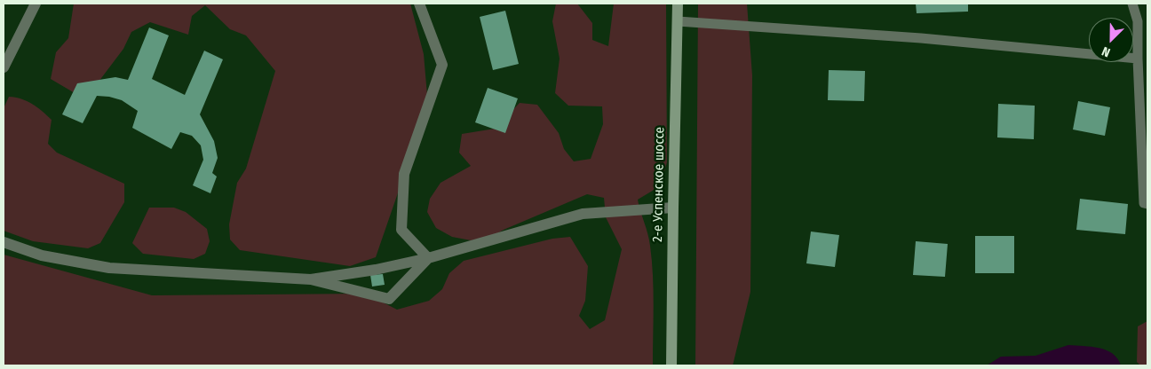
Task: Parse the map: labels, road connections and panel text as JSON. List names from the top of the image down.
{
  "streets": {
    "main road": ["2-е Успенское шоссе"]
  },
  "north": "bottom left"
}
